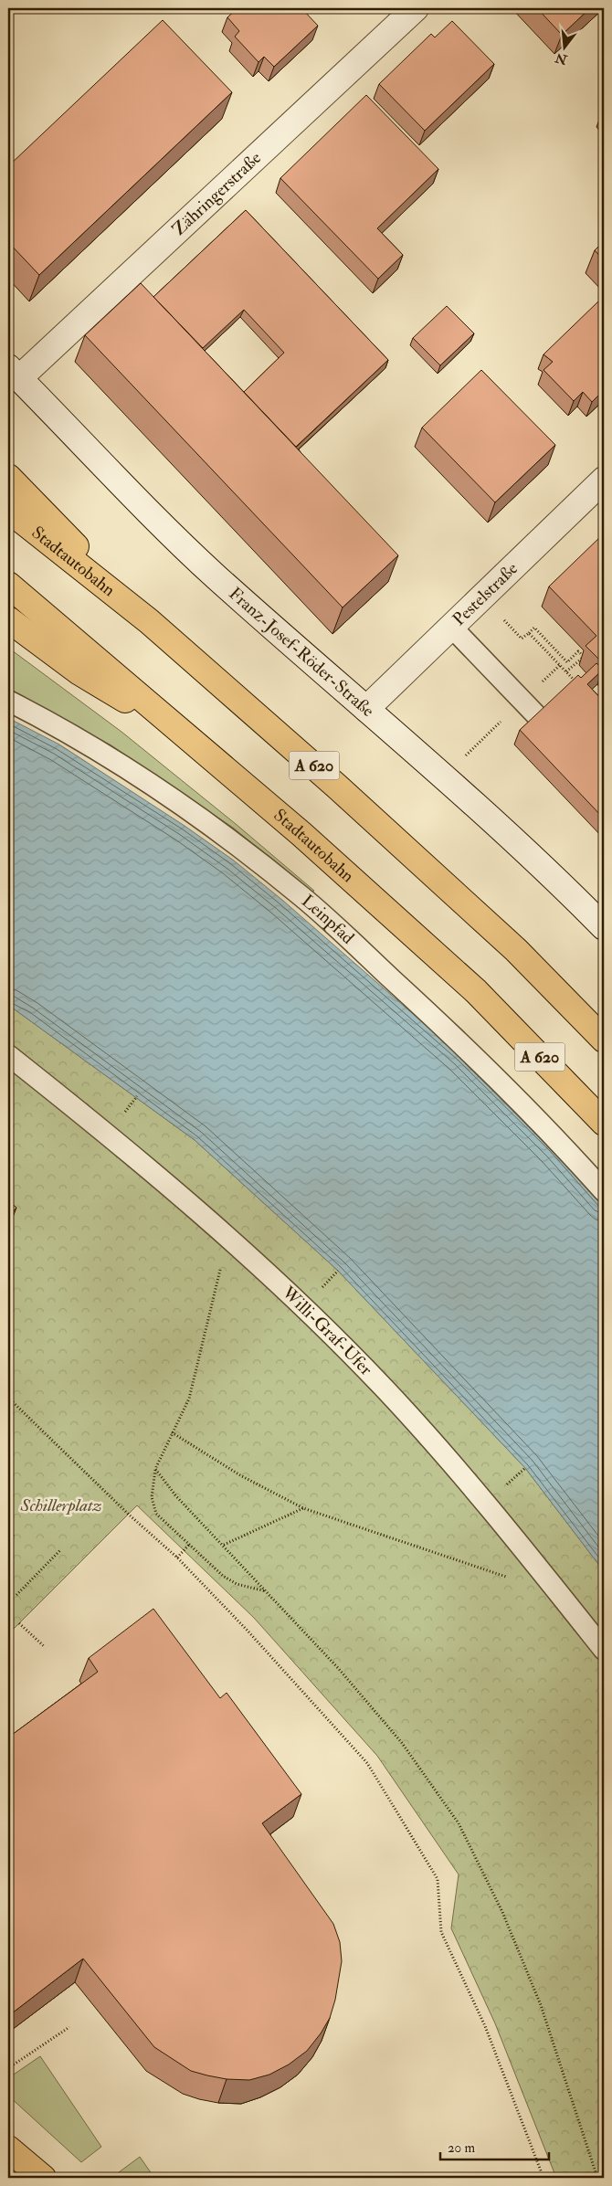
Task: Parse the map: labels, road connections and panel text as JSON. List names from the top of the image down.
{
  "streets": {
    "main road": ["Stadtautobahn", "A 620"],
    "street": ["Zähringerstraße", "Pestelstraße", "Franz-Josef-Röder-Straße"],
    "lane": ["Leinpfad", "Willi-Graf-Ufer"]
  },
  "crossings": [
    ["Zähringerstraße", "Franz-Josef-Röder-Straße"],
    ["Pestelstraße", "Franz-Josef-Röder-Straße"]
  ],
  "parks": ["Schillerplatz"],
  "scale_bar": "20 m",
  "north": "bottom"
}
